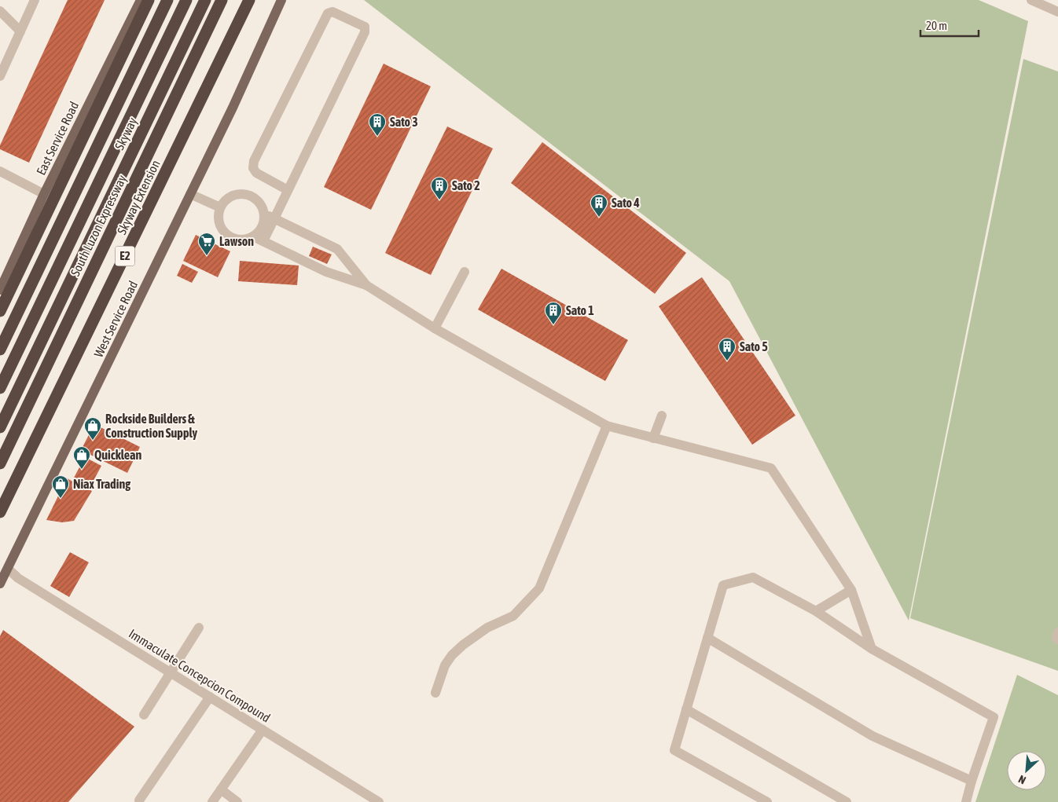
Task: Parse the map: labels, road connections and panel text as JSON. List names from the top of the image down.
{
  "streets": {
    "highway": [
      "Skyway",
      "Skyway Extension",
      "South Luzon Expressway",
      "E2"
    ],
    "main road": ["East Service Road", "West Service Road"],
    "street": ["Immaculate Concepcion Compound"]
  },
  "crossings": [
    ["West Service Road", "Immaculate Concepcion Compound"]
  ],
  "places": {
    "building": [
      "Sato 3",
      "Sato 2",
      "Sato 4",
      "Sato 1",
      "Sato 5"
    ],
    "supermarket": ["Lawson"],
    "shop": ["Rockside Builders & Construction Supply", "Quicklean", "Niax Trading"]
  },
  "scale_bar": "20 m",
  "north": "bottom left"
}
